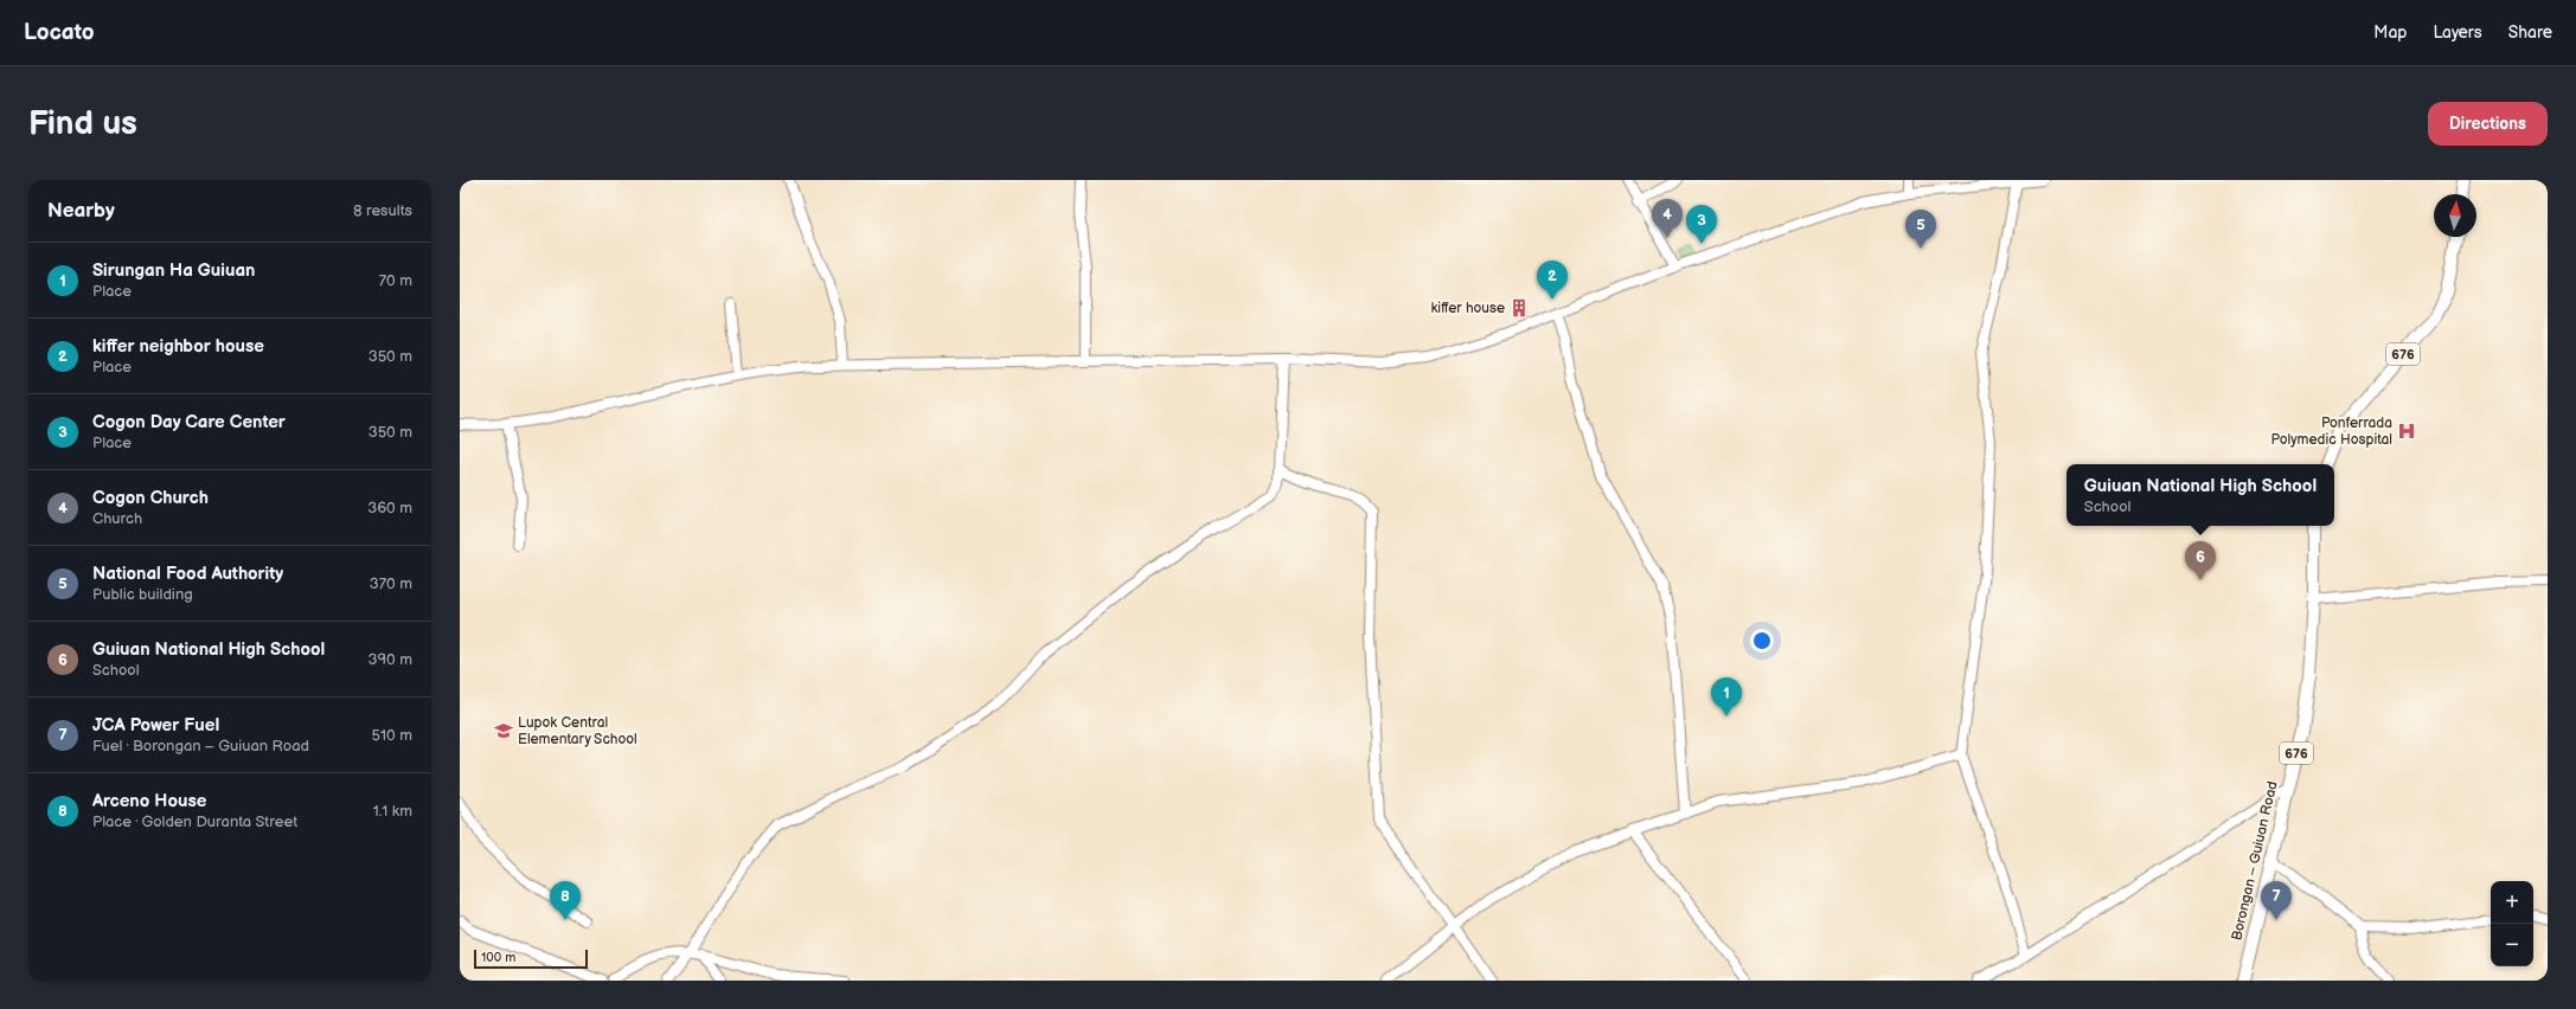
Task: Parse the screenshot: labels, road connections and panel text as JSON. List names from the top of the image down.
{
  "streets": {
    "main road": ["676", "Borongan – Guiuan Road"]
  },
  "places": {
    "building": ["kiffer house"],
    "hospital": ["Ponferrada Polymedic Hospital"],
    "school or university": ["Lupok Central Elementary School"]
  },
  "scale_bar": "100 m",
  "north": "top",
  "page": {
    "header": "Locato",
    "nav": ["Map", "Layers", "Share"],
    "buttons": "Directions",
    "title": "Find us",
    "heading": ["Nearby", "8 results"],
    "pins": [
      "4",
      "3",
      "5",
      "2",
      "6",
      "1",
      "7",
      "8"
    ],
    "list": [
      {
        "mark": "1",
        "name": "Sirungan Ha Guiuan",
        "note": "Place",
        "value": "70 m"
      },
      {
        "mark": "2",
        "name": "kiffer neighbor house",
        "note": "Place",
        "value": "350 m"
      },
      {
        "mark": "3",
        "name": "Cogon Day Care Center",
        "note": "Place",
        "value": "350 m"
      },
      {
        "mark": "4",
        "name": "Cogon Church",
        "note": "Church",
        "value": "360 m"
      },
      {
        "mark": "5",
        "name": "National Food Authority",
        "note": "Public building",
        "value": "370 m"
      },
      {
        "mark": "6",
        "name": "Guiuan National High School",
        "note": "School",
        "value": "390 m"
      },
      {
        "mark": "7",
        "name": "JCA Power Fuel",
        "note": "Fuel · Borongan – Guiuan Road",
        "value": "510 m"
      },
      {
        "mark": "8",
        "name": "Arceno House",
        "note": "Place · Golden Duranta Street",
        "value": "1.1 km"
      }
    ],
    "popup": ["Guiuan National High School", "School"],
    "map_buttons": ["+", "−"],
    "scale": "100 m"
  }
}
